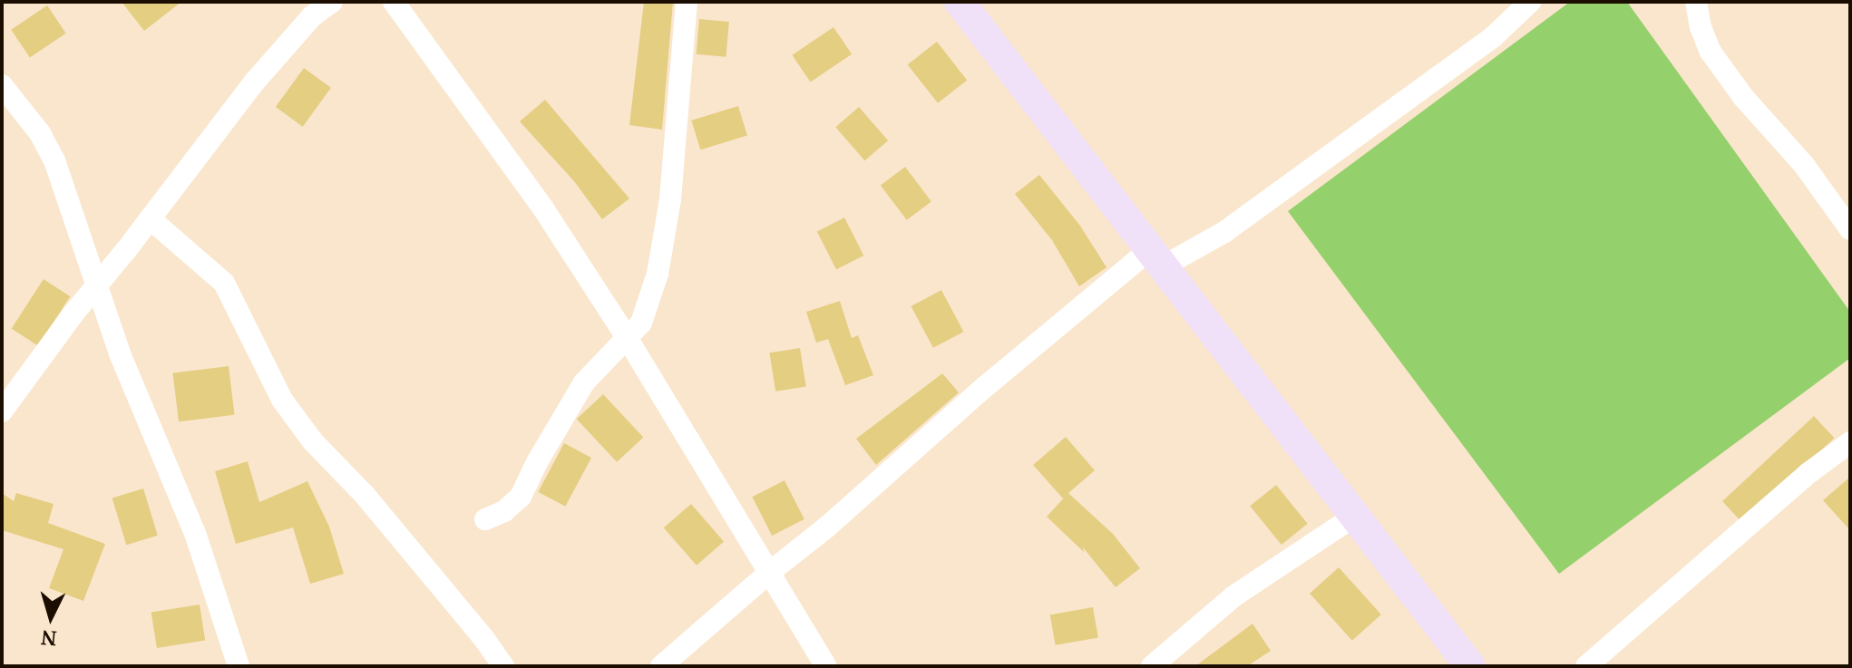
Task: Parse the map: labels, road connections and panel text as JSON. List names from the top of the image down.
{
  "north": "bottom"
}
